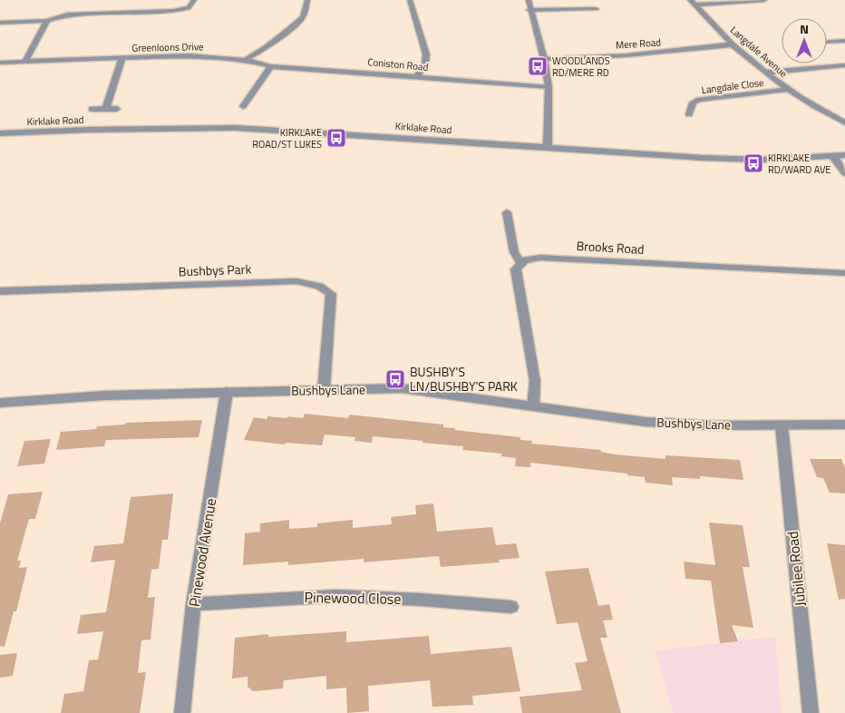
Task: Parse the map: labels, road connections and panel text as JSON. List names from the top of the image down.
{
  "streets": {
    "street": [
      "Mere Road",
      "Greenloons Drive",
      "Langdale Avenue",
      "Coniston Road",
      "Langdale Close",
      "Kirklake Road",
      "Brooks Road",
      "Bushbys Park",
      "Bushbys Lane",
      "Pinewood Avenue",
      "Jubilee Road",
      "Pinewood Close"
    ]
  },
  "crossings": [
    ["Mere Road", "Langdale Avenue"],
    ["Greenloons Drive", "Coniston Road"],
    ["Langdale Avenue", "Langdale Close"],
    ["Bushbys Park", "Bushbys Lane"],
    ["Bushbys Lane", "Pinewood Avenue"],
    ["Bushbys Lane", "Jubilee Road"],
    ["Pinewood Avenue", "Pinewood Close"]
  ],
  "places": {
    "bus stop": [
      "WOODLANDS RD/MERE RD",
      "KIRKLAKE ROAD/ST LUKES",
      "KIRKLAKE RD/WARD AVE",
      "BUSHBY'S LN/BUSHBY'S PARK"
    ]
  },
  "north": "top"
}
